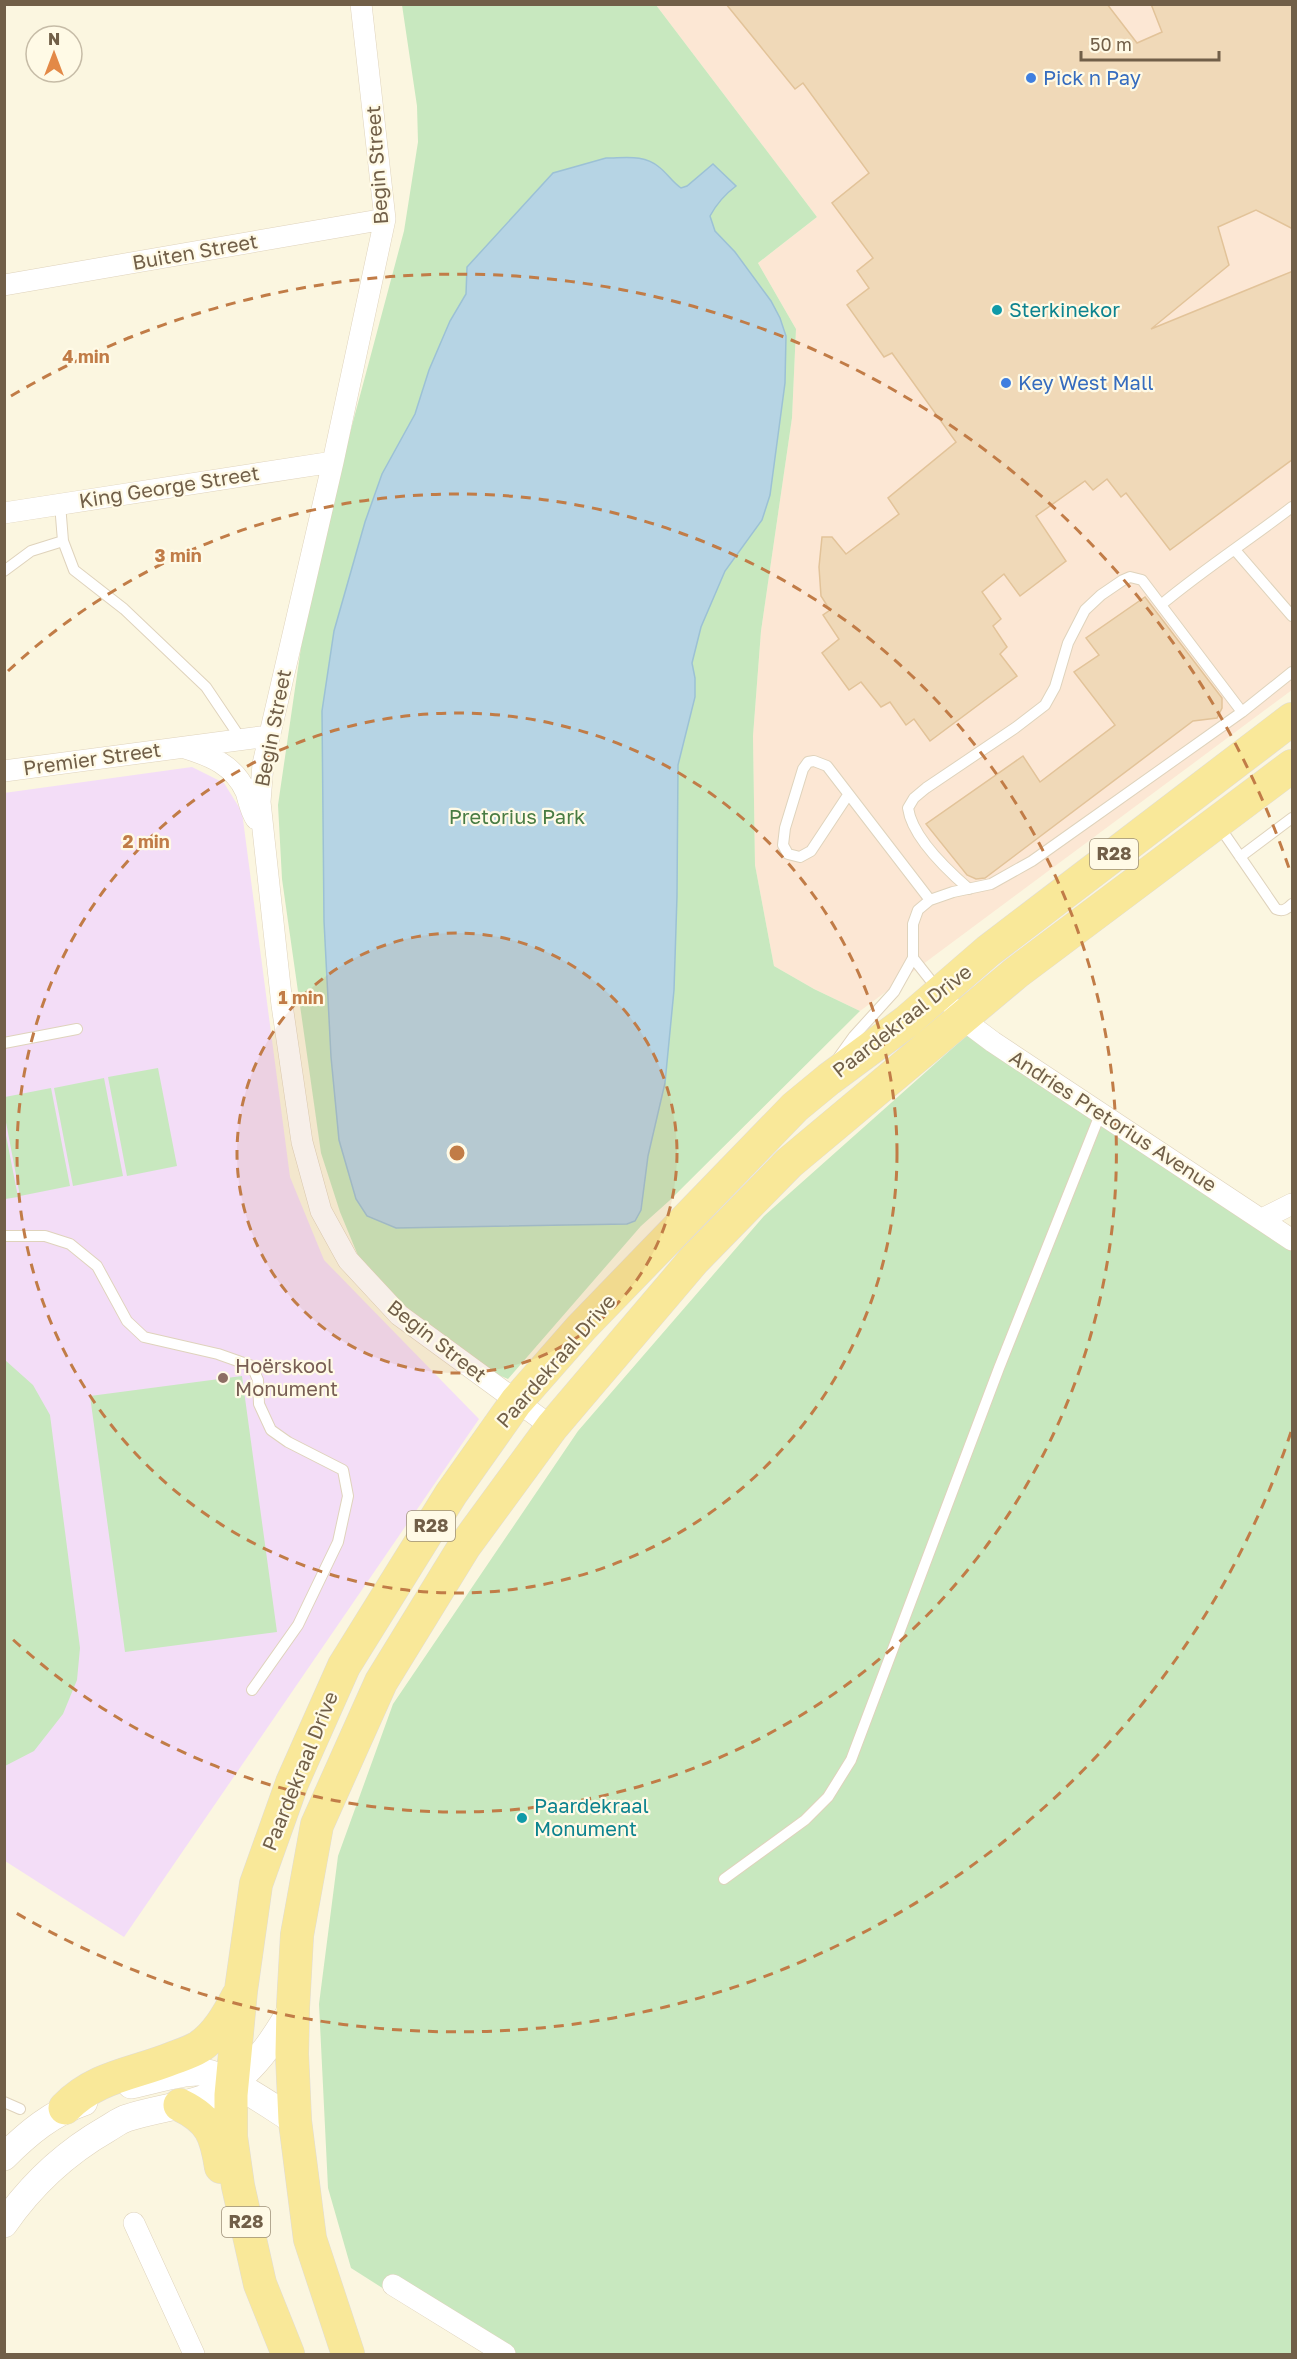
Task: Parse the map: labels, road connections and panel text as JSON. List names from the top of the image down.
{
  "streets": {
    "main road": ["R28", "Paardekraal Drive"],
    "street": [
      "Begin Street",
      "Buiten Street",
      "King George Street",
      "Premier Street",
      "Andries Pretorius Avenue"
    ]
  },
  "crossings": [
    ["Begin Street", "Buiten Street"],
    ["Begin Street", "King George Street"],
    ["Begin Street", "Premier Street"],
    ["Begin Street", "Paardekraal Drive"],
    ["Paardekraal Drive", "Andries Pretorius Avenue"]
  ],
  "parks": ["Pretorius Park"],
  "places": [
    "Pick n Pay",
    "Sterkinekor",
    "Key West Mall",
    "Hoërskool Monument",
    "Paardekraal Monument"
  ],
  "scale_bar": "50 m",
  "north": "top",
  "rings": [
    "4 min",
    "3 min",
    "2 min",
    "1 min"
  ]
}
